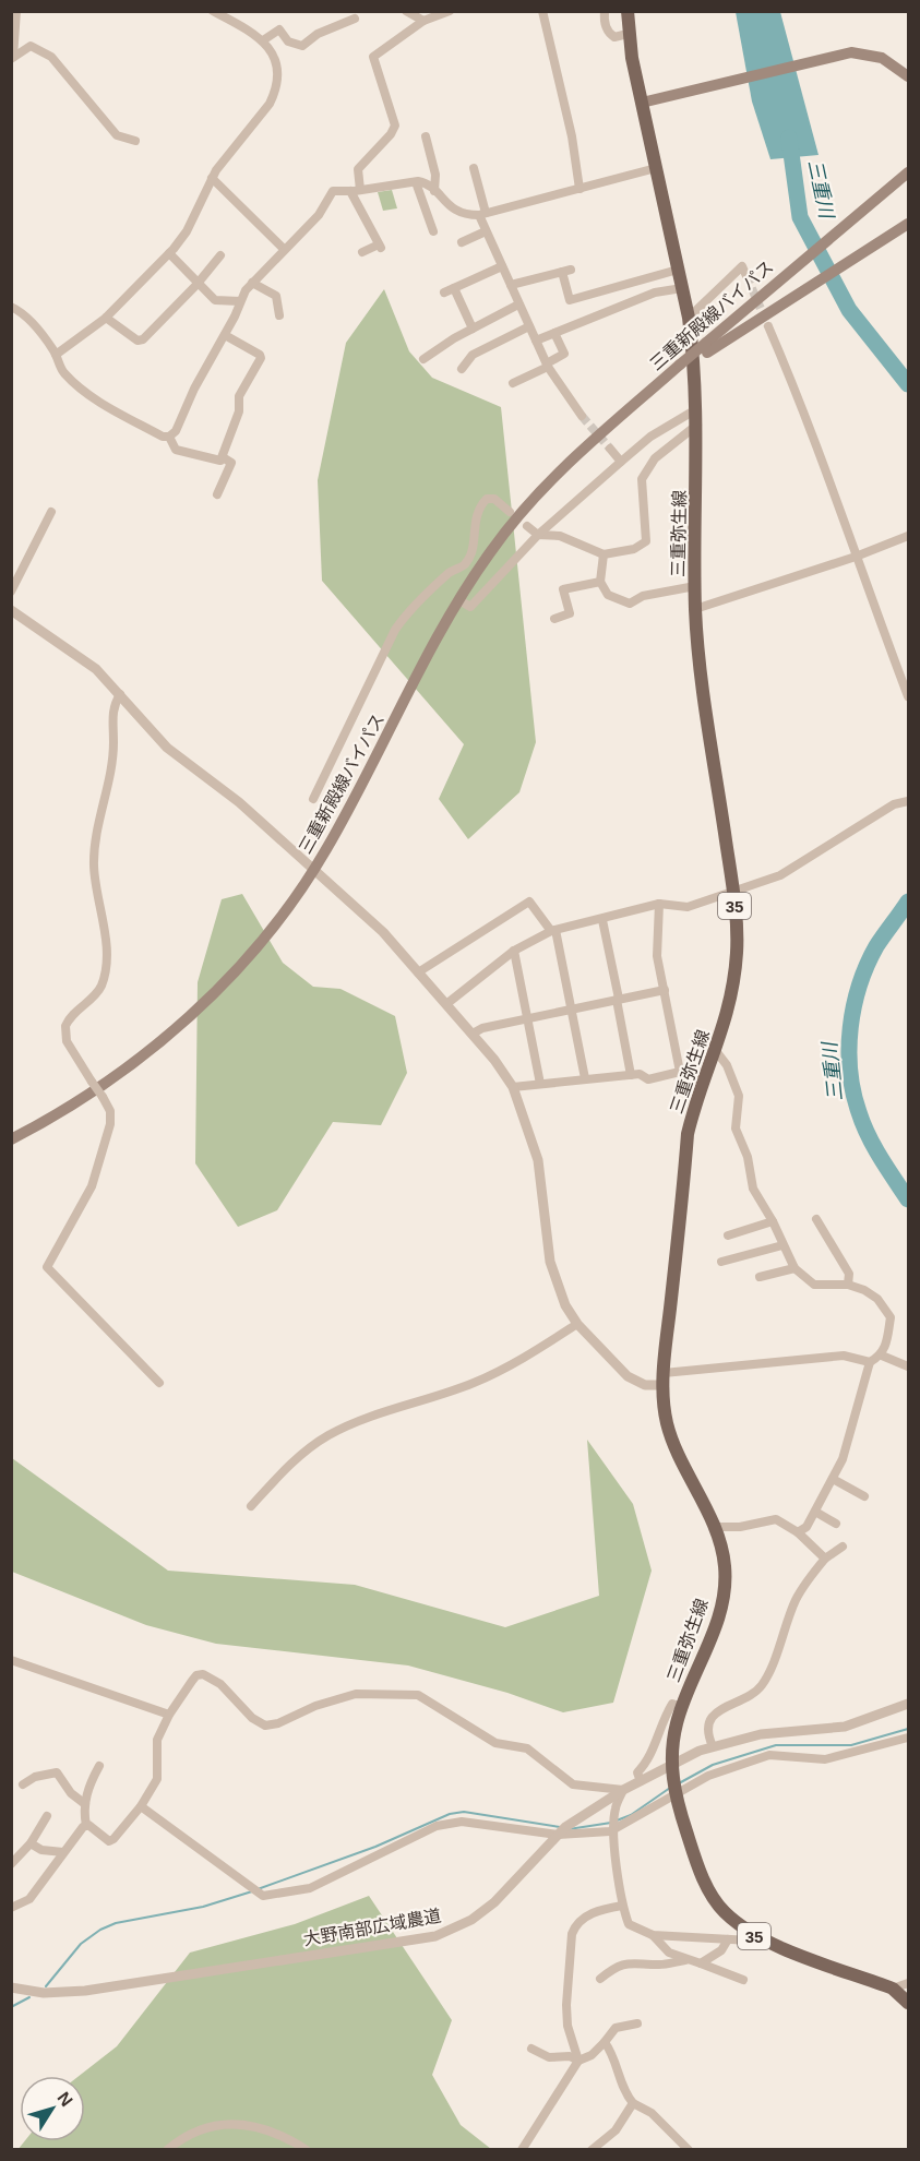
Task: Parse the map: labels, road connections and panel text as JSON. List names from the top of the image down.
{
  "streets": {
    "main road": ["三重新殿線バイパス", "三重弥生線", "35"],
    "street": ["大野南部広域農道"]
  },
  "crossings": [
    ["三重弥生線", "大野南部広域農道"]
  ],
  "water": ["三重川"],
  "north": "top right"
}
